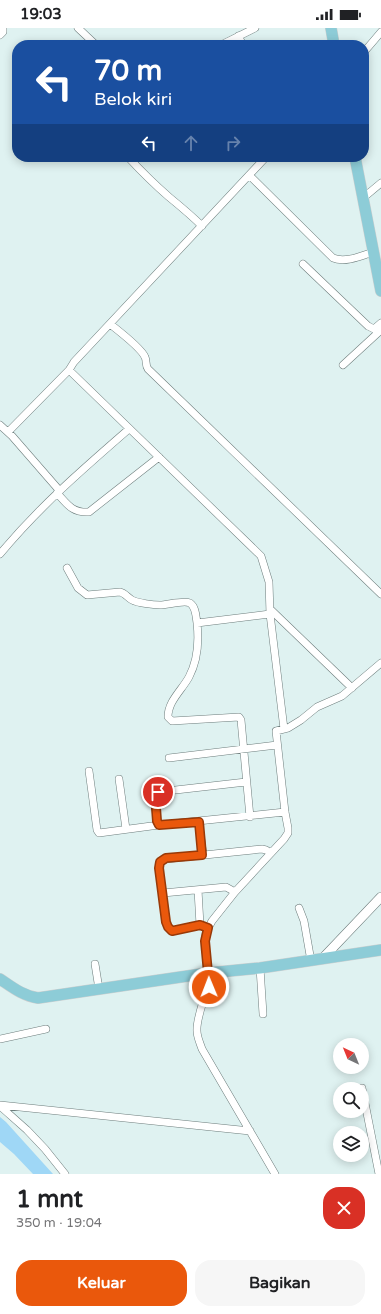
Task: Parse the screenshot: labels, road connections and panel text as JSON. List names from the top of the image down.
{
  "north": "top left",
  "page": {
    "status": "19:03",
    "turn": ["70 m", "Belok kiri"],
    "heading": ["1 mnt", "350 m · 19:04"],
    "buttons": ["Keluar", "Bagikan"]
  }
}
